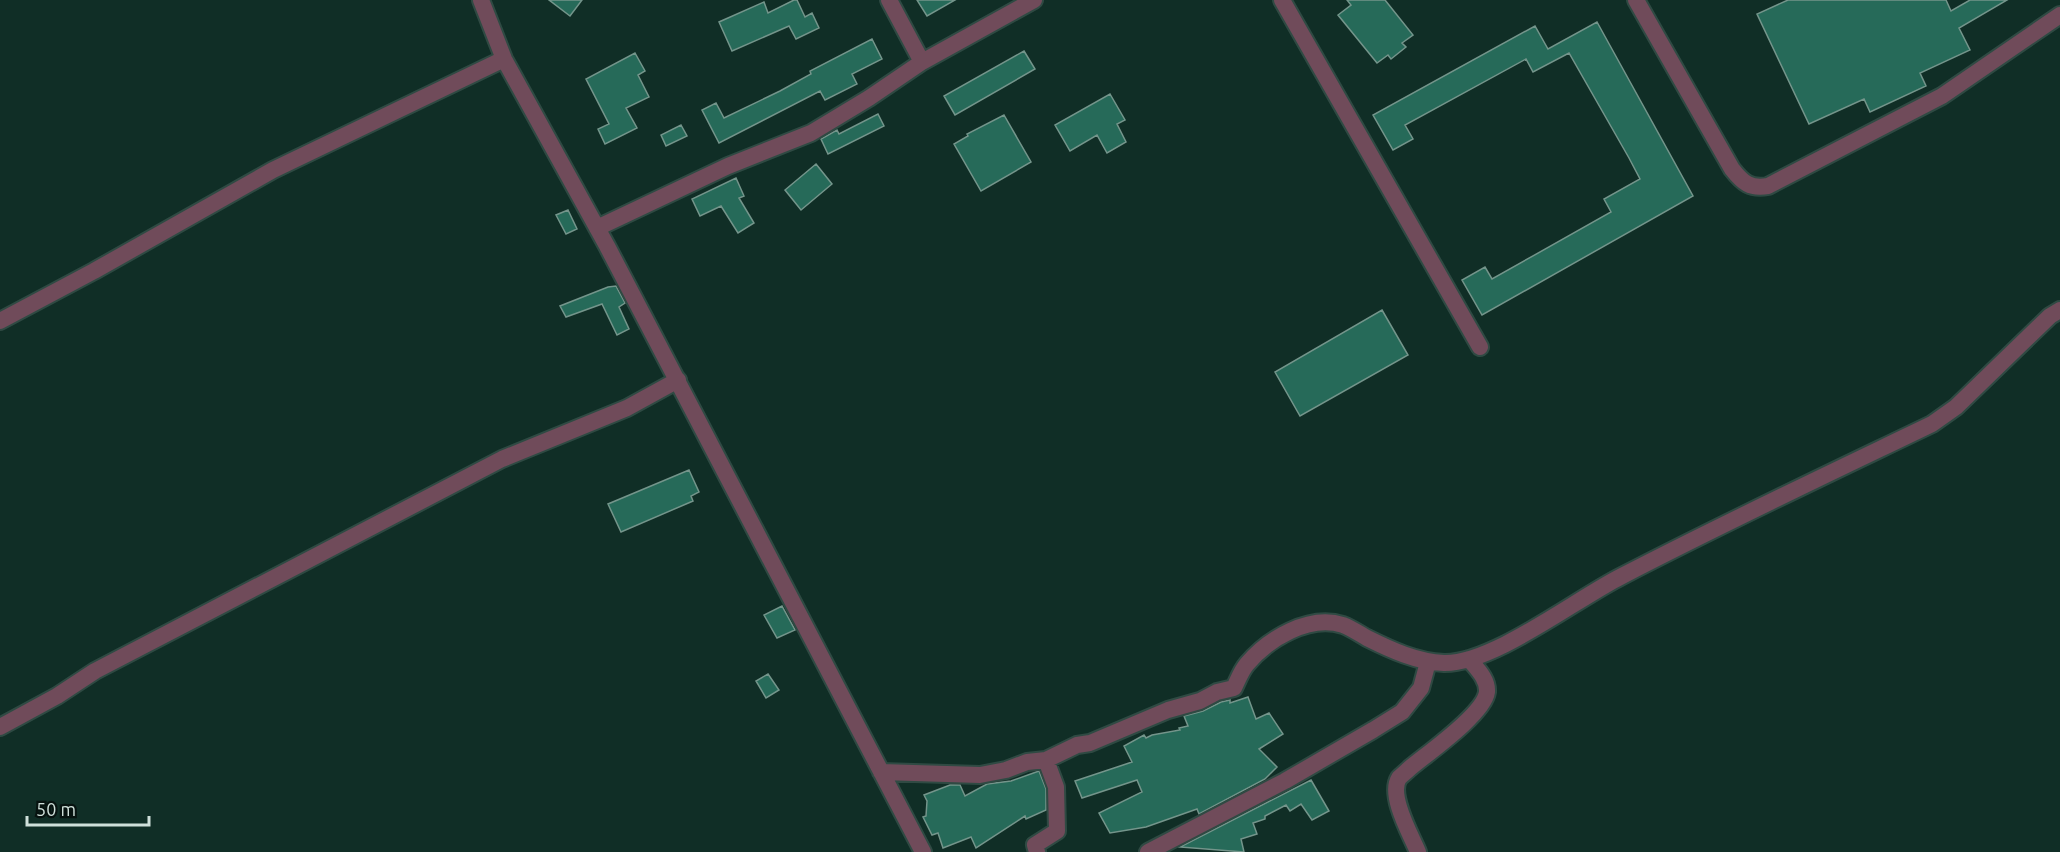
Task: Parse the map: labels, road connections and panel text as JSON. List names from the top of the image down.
{
  "scale_bar": "50 m"
}
